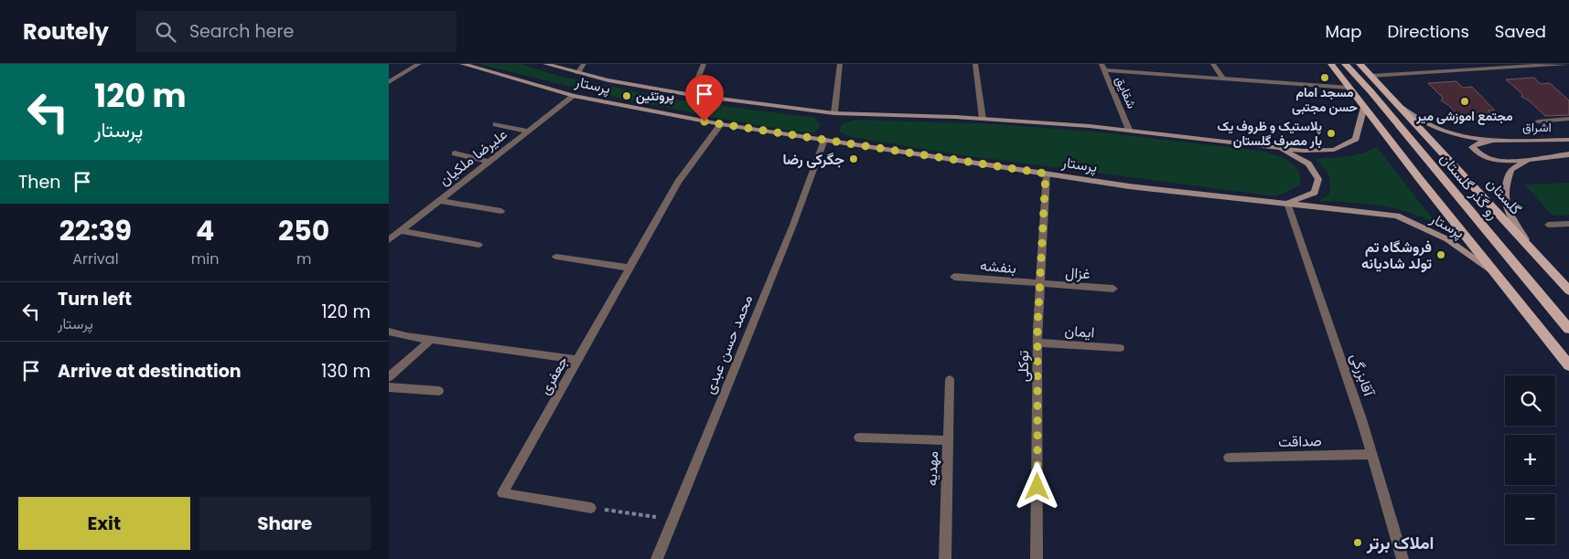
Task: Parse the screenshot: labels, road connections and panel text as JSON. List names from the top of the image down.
{
  "streets": {
    "main road": [
      "پرستار",
      "اشراق",
      "رو گذر گلستان",
      "گلستان"
    ],
    "street": [
      "شقایق",
      "علیرضا ملکیان",
      "بنفشه",
      "غزال",
      "ایمان",
      "محمد حسن عبدی",
      "توکلی",
      "آقابزرگی",
      "جعفری",
      "صداقت",
      "مهدیه"
    ]
  },
  "crossings": [
    ["پرستار", "شقایق"],
    ["پرستار", "علیرضا ملکیان"],
    ["پرستار", "محمد حسن عبدی"],
    ["پرستار", "توکلی"],
    ["پرستار", "آقابزرگی"],
    ["پرستار", "جعفری"],
    ["اشراق", "گلستان"],
    ["بنفشه", "غزال"],
    ["بنفشه", "توکلی"],
    ["غزال", "توکلی"],
    ["ایمان", "توکلی"],
    ["آقابزرگی", "صداقت"]
  ],
  "places": [
    "مسجد امام حسن مجتبی",
    "پروتئین",
    "مجتمع اموزشی میر",
    "پلاستیک و ظروف یک بار مصرف گلستان",
    "جگرکی رضا",
    "فروشگاه تم تولد شادیانه",
    "املاک برتر"
  ],
  "page": {
    "header": "Routely",
    "search": "Search here",
    "nav": ["Map", "Directions", "Saved"],
    "turn": ["120 m", "پرستار"],
    "then": "Then",
    "eta": [
      "22:39",
      "Arrival",
      "4",
      "min",
      "250",
      "m"
    ],
    "list": [
      {
        "name": "Turn left",
        "note": "پرستار",
        "value": "120 m"
      },
      {
        "name": "Arrive at destination",
        "value": "130 m"
      }
    ],
    "map_buttons": ["+", "−"],
    "buttons": ["Exit", "Share"]
  }
}
